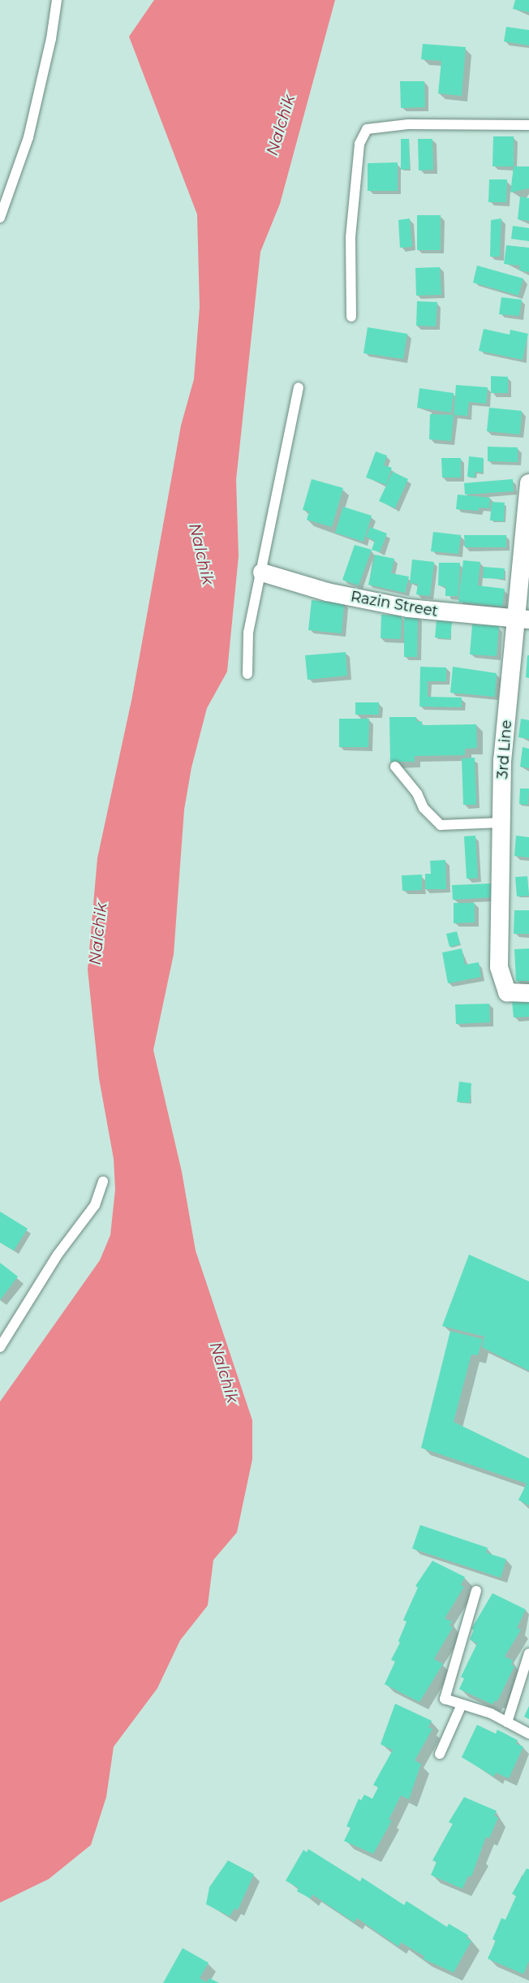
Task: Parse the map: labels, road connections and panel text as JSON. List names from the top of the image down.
{
  "streets": {
    "street": ["Razin Street", "3rd Line"]
  },
  "crossings": [
    ["Razin Street", "3rd Line"]
  ],
  "water": ["Nalchik"]
}
